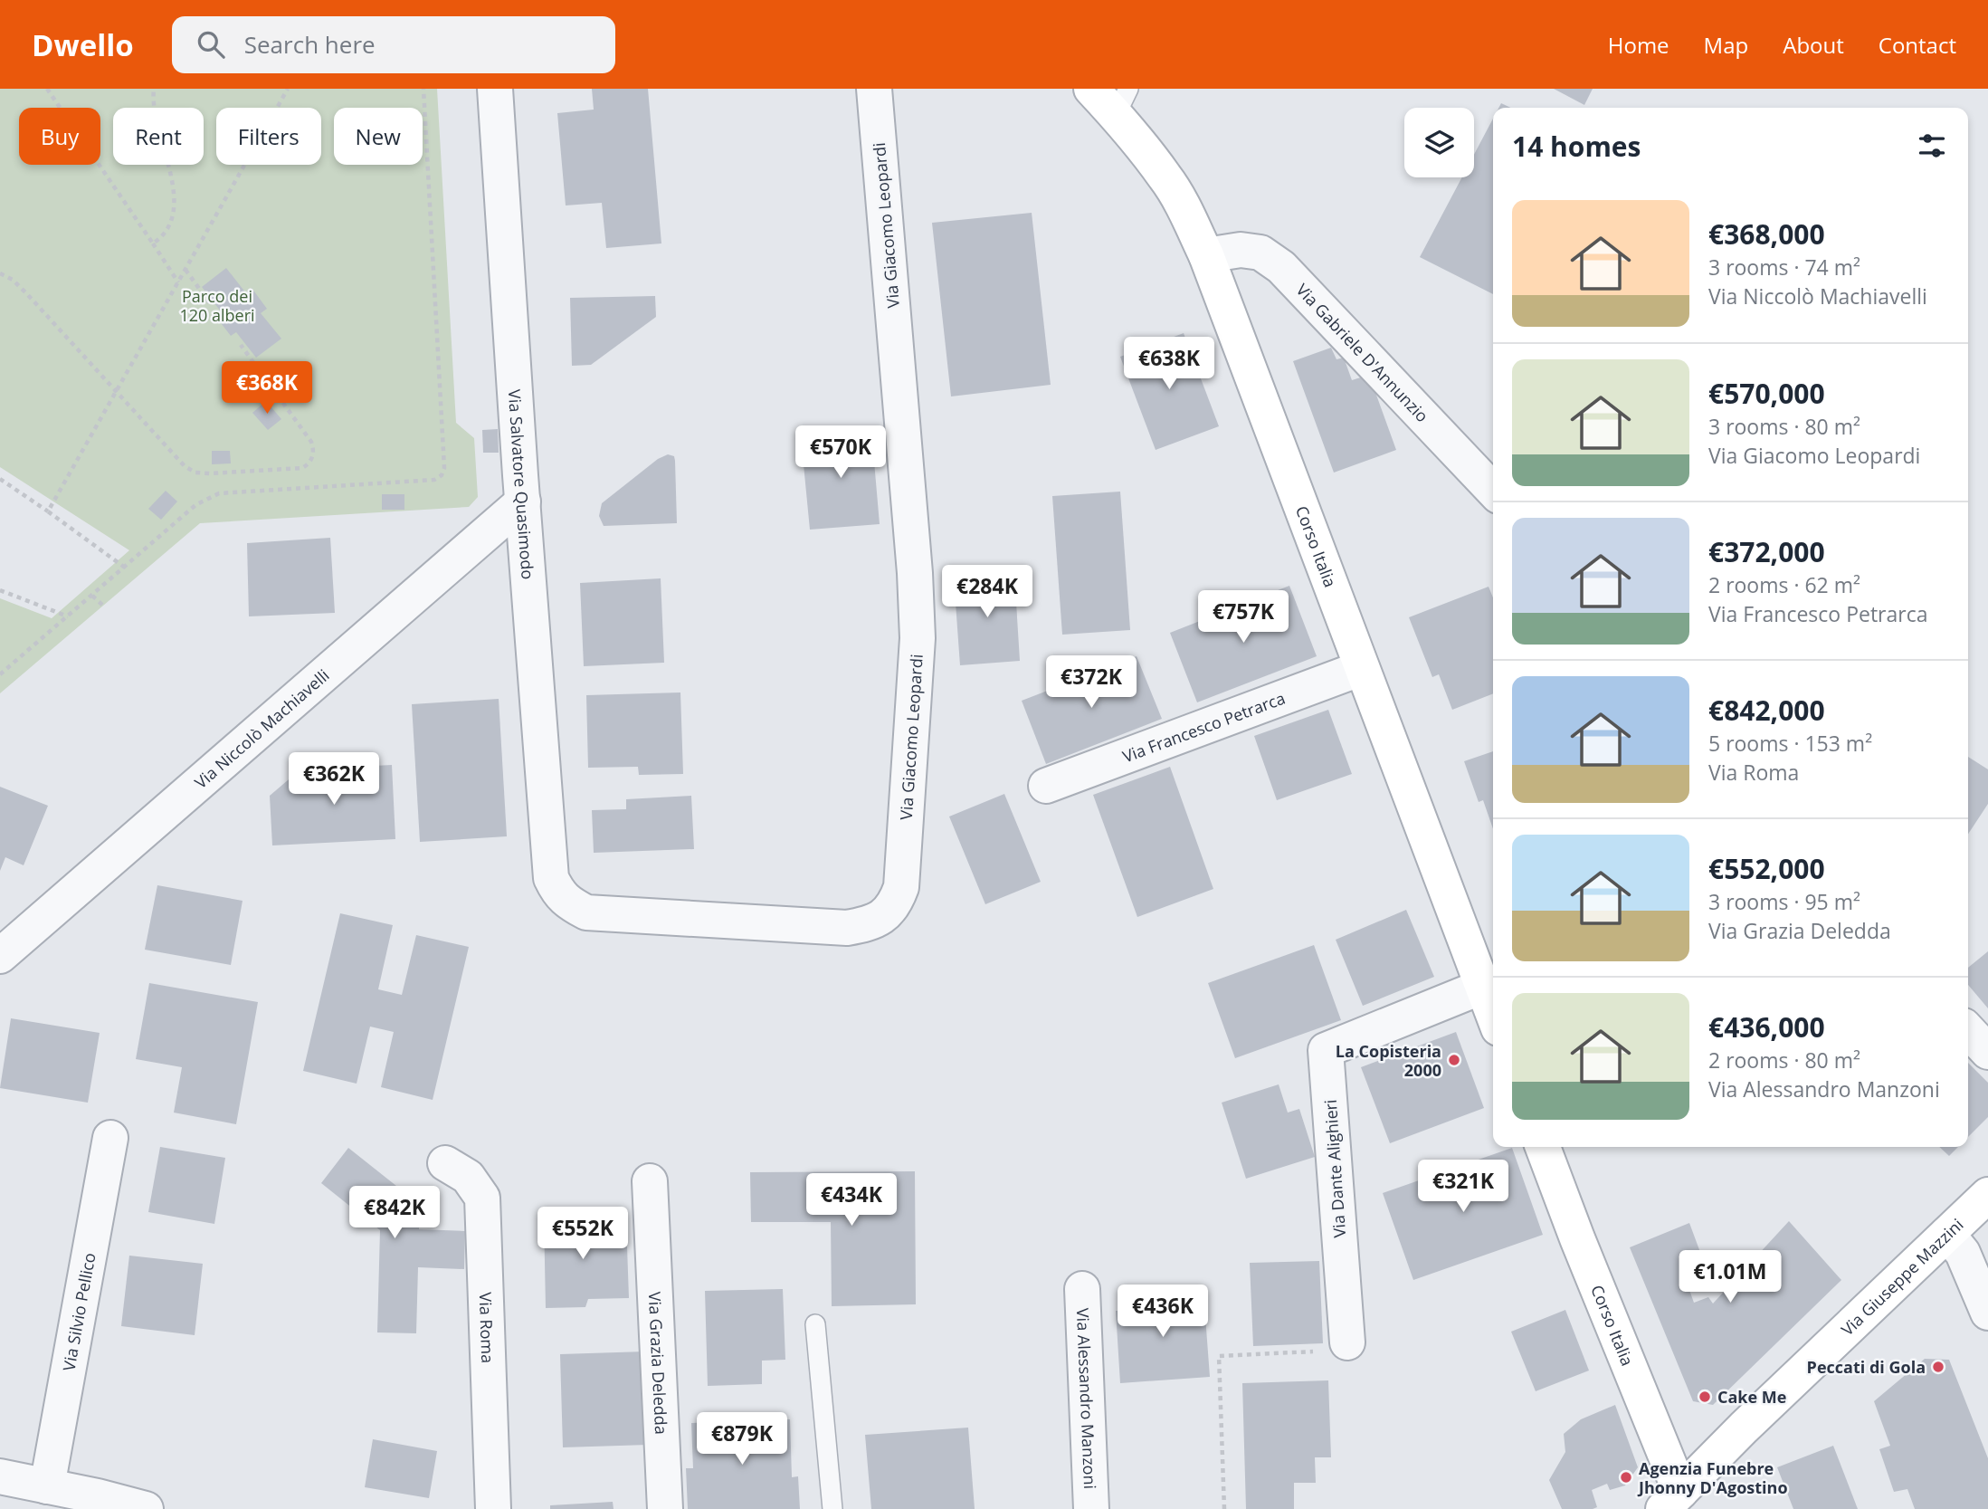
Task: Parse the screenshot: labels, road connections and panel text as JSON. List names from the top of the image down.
{
  "streets": {
    "street": [
      "Via Giacomo Leopardi",
      "Via Gabriele D'Annunzio",
      "Via Salvatore Quasimodo",
      "Corso Italia",
      "Via Francesco Petrarca",
      "Via Niccolò Machiavelli",
      "Via Dante Alighieri",
      "Via Giuseppe Mazzini",
      "Via Silvio Pellico",
      "Via Roma",
      "Via Grazia Deledda",
      "Via Alessandro Manzoni"
    ]
  },
  "crossings": [
    ["Via Giacomo Leopardi", "Via Salvatore Quasimodo"],
    ["Via Gabriele D'Annunzio", "Corso Italia"],
    ["Via Salvatore Quasimodo", "Via Niccolò Machiavelli"],
    ["Corso Italia", "Via Francesco Petrarca"],
    ["Corso Italia", "Via Dante Alighieri"],
    ["Corso Italia", "Via Giuseppe Mazzini"]
  ],
  "parks": ["Parco dei 120 alberi"],
  "places": [
    "La Copisteria 2000",
    "Peccati di Gola",
    "Cake Me",
    "Agenzia Funebre Jhonny D'Agostino"
  ],
  "page": {
    "header": "Dwello",
    "search": "Search here",
    "nav": [
      "Home",
      "Map",
      "About",
      "Contact"
    ],
    "chip": [
      "Buy",
      "Rent",
      "Filters",
      "New"
    ],
    "heading": "14 homes",
    "list": [
      {
        "name": "€368,000",
        "note": "3 rooms · 74 m² · Via Niccolò Machiavelli"
      },
      {
        "name": "€570,000",
        "note": "3 rooms · 80 m² · Via Giacomo Leopardi"
      },
      {
        "name": "€372,000",
        "note": "2 rooms · 62 m² · Via Francesco Petrarca"
      },
      {
        "name": "€842,000",
        "note": "5 rooms · 153 m² · Via Roma"
      },
      {
        "name": "€552,000",
        "note": "3 rooms · 95 m² · Via Grazia Deledda"
      },
      {
        "name": "€436,000",
        "note": "2 rooms · 80 m² · Via Alessandro Manzoni"
      }
    ],
    "price": [
      "€638K",
      "€368K",
      "€570K",
      "€284K",
      "€757K",
      "€372K",
      "€362K",
      "€321K",
      "€434K",
      "€842K",
      "€552K",
      "€1.01M",
      "€436K",
      "€879K"
    ]
  }
}
